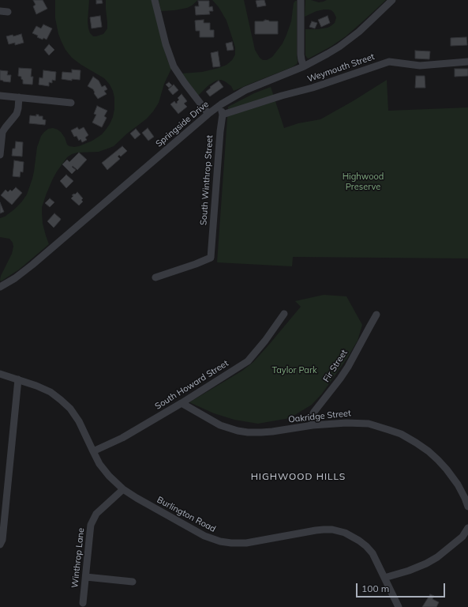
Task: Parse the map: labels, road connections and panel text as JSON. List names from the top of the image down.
{
  "streets": {
    "street": [
      "Weymouth Street",
      "Springside Drive",
      "South Winthrop Street",
      "Fir Street",
      "South Howard Street",
      "Oakridge Street",
      "Burlington Road",
      "Winthrop Lane"
    ]
  },
  "crossings": [
    ["Weymouth Street", "South Winthrop Street"],
    ["Springside Drive", "South Winthrop Street"],
    ["Fir Street", "Oakridge Street"],
    ["South Howard Street", "Oakridge Street"],
    ["South Howard Street", "Burlington Road"],
    ["Burlington Road", "Winthrop Lane"]
  ],
  "districts": ["HIGHWOOD HILLS"],
  "parks": ["Highwood Preserve", "Taylor Park"],
  "scale_bar": "100 m"
}
